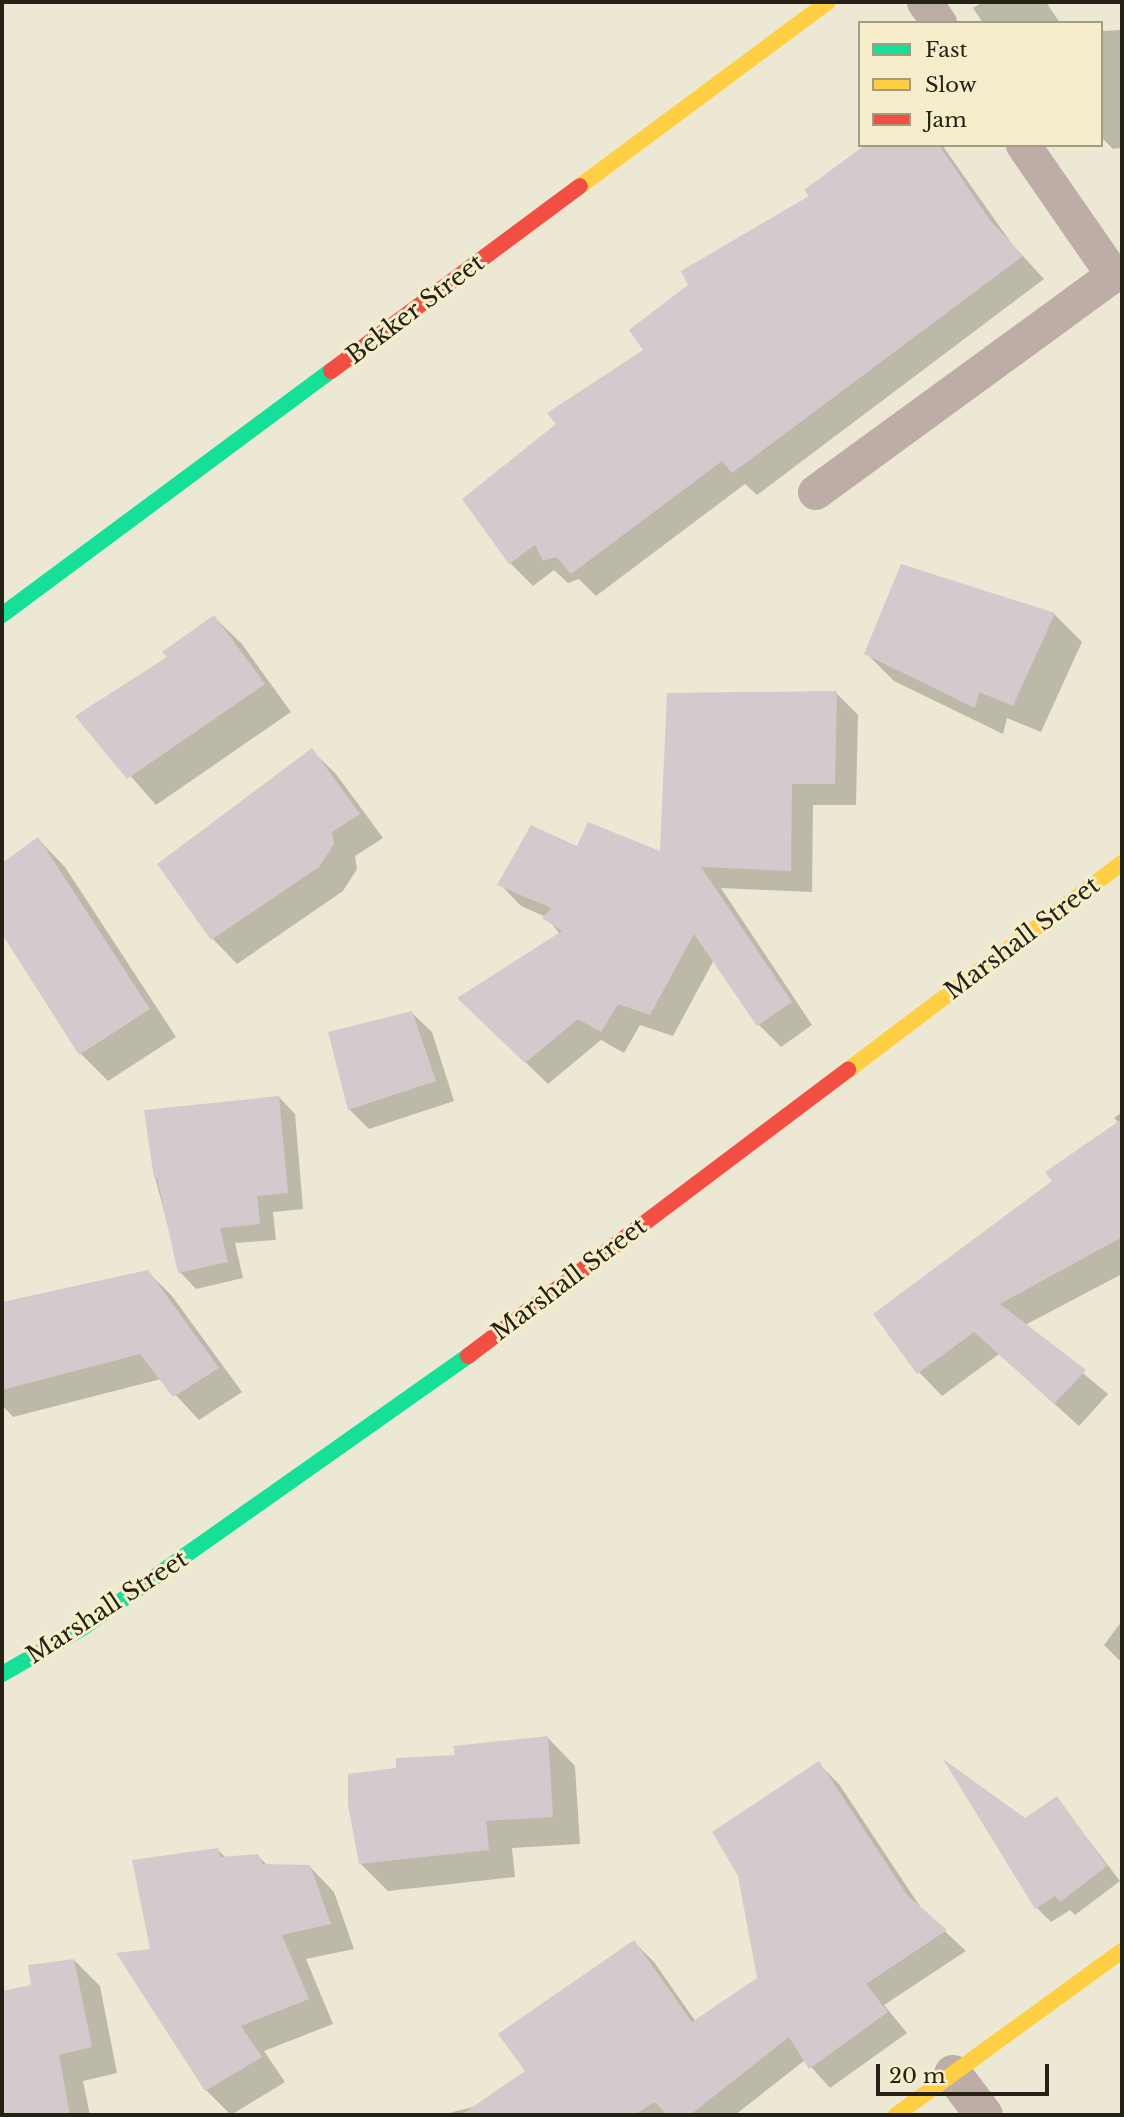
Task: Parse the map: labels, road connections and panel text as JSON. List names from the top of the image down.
{
  "streets": {
    "street": ["Bekker Street", "Marshall Street"]
  },
  "legend": ["Fast", "Slow", "Jam"],
  "scale_bar": "20 m"
}
